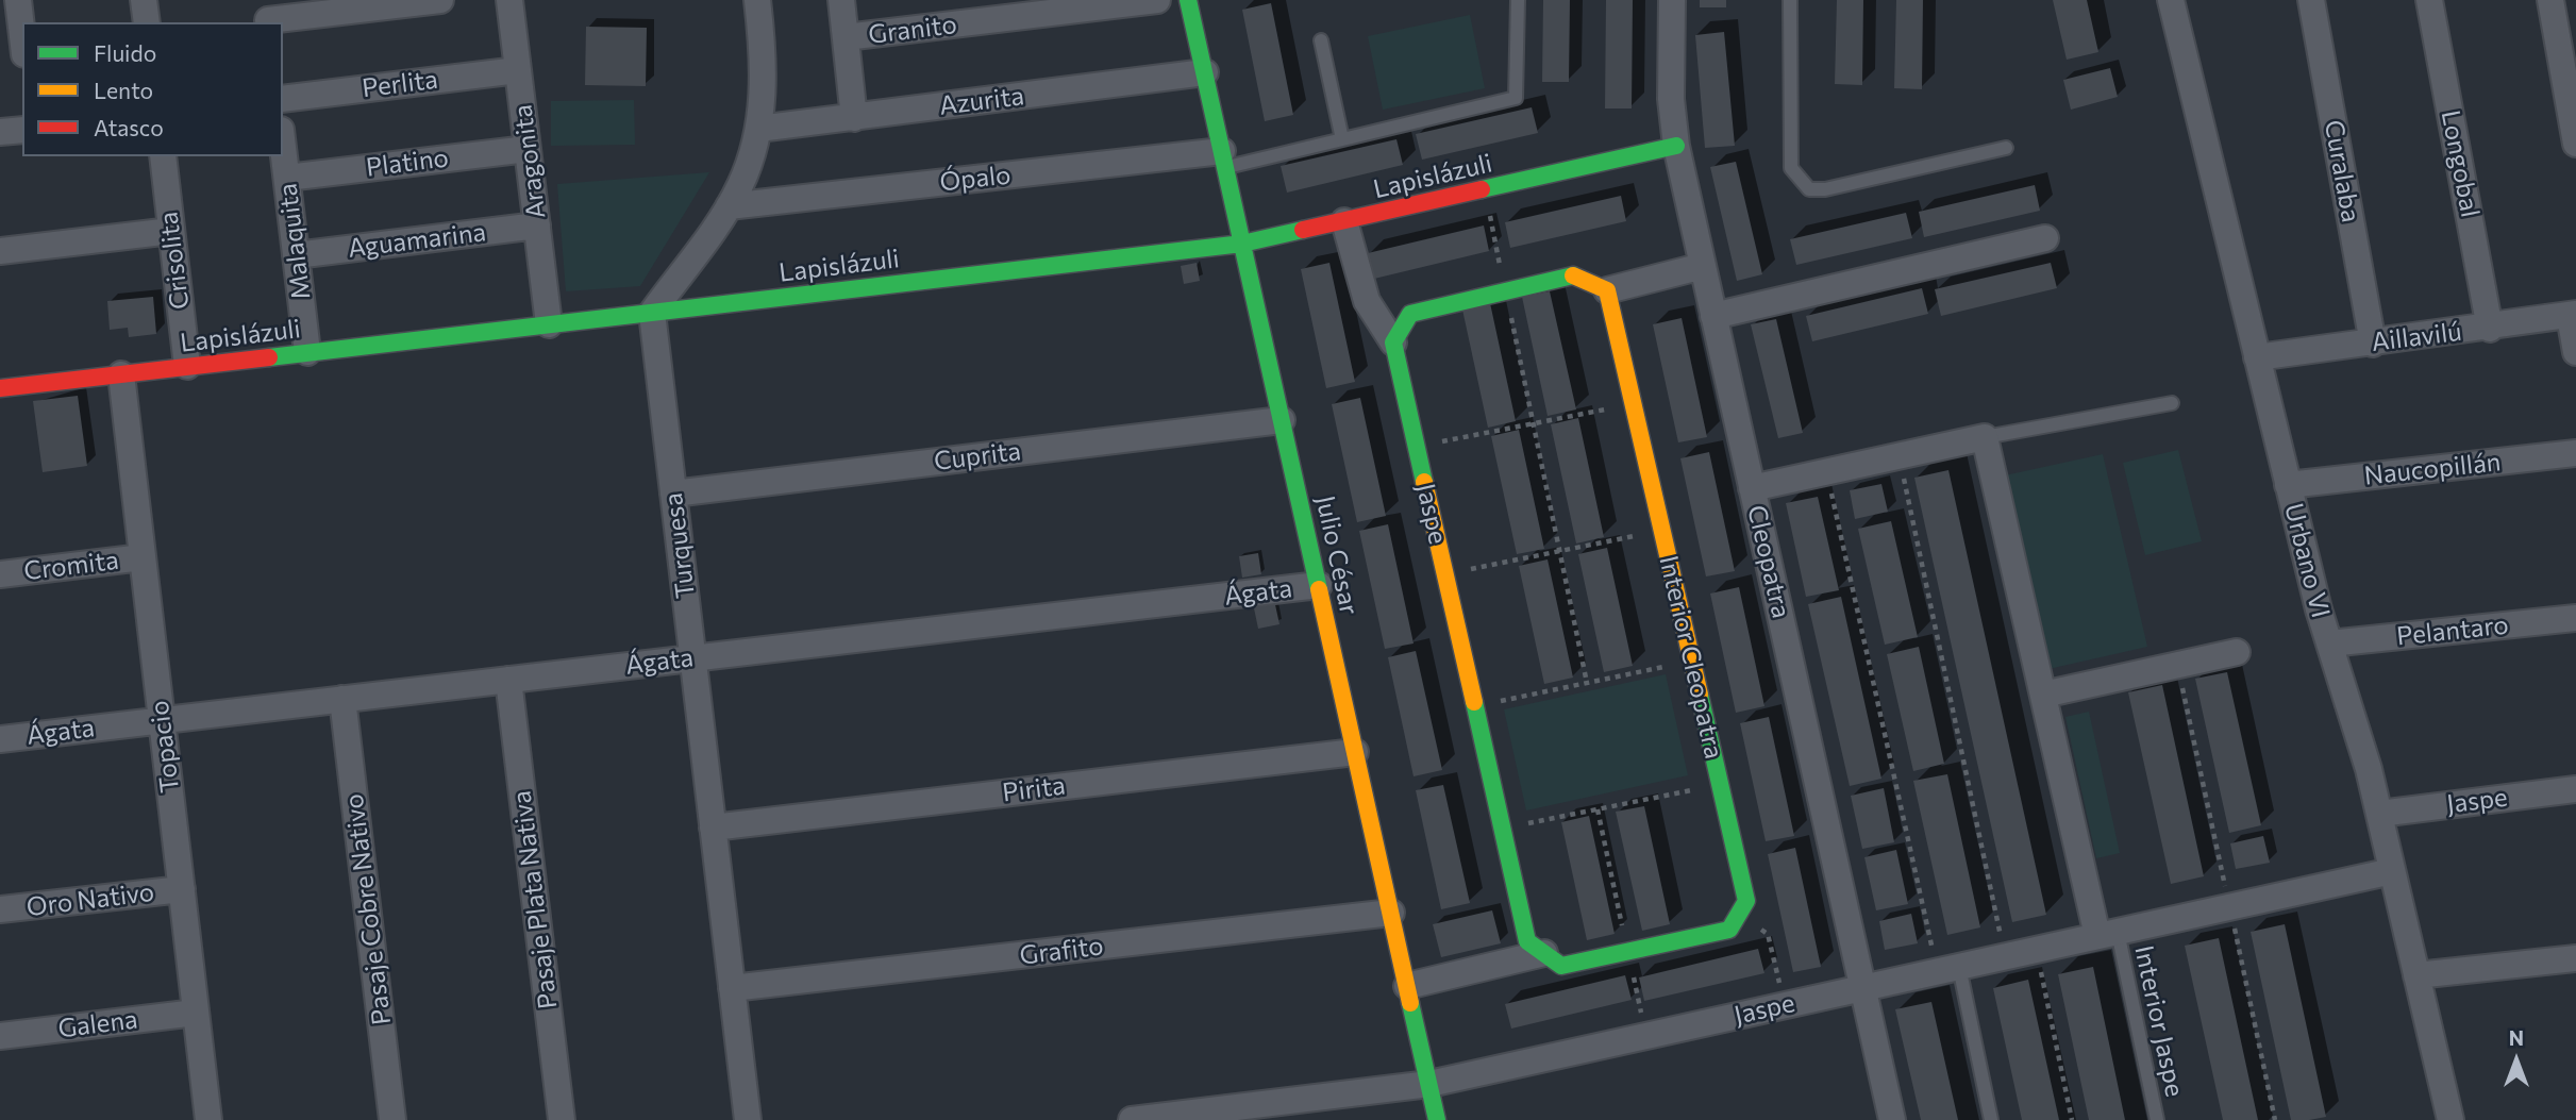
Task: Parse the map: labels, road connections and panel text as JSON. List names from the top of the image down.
{
  "streets": {
    "street": [
      "Granito",
      "Perlita",
      "Azurita",
      "Aragonita",
      "Platino",
      "Longobal",
      "Curalaba",
      "Lapislázuli",
      "Ópalo",
      "Aguamarina",
      "Malaquita",
      "Crisolita",
      "Aillavilú",
      "Cuprita",
      "Naucopillán",
      "Jaspe",
      "Turquesa",
      "Julio César",
      "Urbano VI",
      "Cleopatra",
      "Cromita",
      "Ágata",
      "Pelantaro",
      "Interior Cleopatra",
      "Topacio",
      "Pirita",
      "Oro Nativo",
      "Pasaje Plata Nativa",
      "Pasaje Cobre Nativo",
      "Grafito",
      "Galena"
    ],
    "lane": ["Interior Jaspe"]
  },
  "crossings": [
    ["Perlita", "Aragonita"],
    ["Azurita", "Julio César"],
    ["Aragonita", "Platino"],
    ["Aragonita", "Lapislázuli"],
    ["Aragonita", "Aguamarina"],
    ["Platino", "Malaquita"],
    ["Longobal", "Aillavilú"],
    ["Curalaba", "Aillavilú"],
    ["Lapislázuli", "Malaquita"],
    ["Lapislázuli", "Crisolita"],
    ["Lapislázuli", "Turquesa"],
    ["Lapislázuli", "Julio César"],
    ["Lapislázuli", "Cleopatra"],
    ["Lapislázuli", "Topacio"],
    ["Ópalo", "Julio César"],
    ["Aguamarina", "Malaquita"],
    ["Aillavilú", "Urbano VI"],
    ["Cuprita", "Turquesa"],
    ["Cuprita", "Julio César"],
    ["Naucopillán", "Urbano VI"],
    ["Jaspe", "Julio César"],
    ["Jaspe", "Urbano VI"],
    ["Jaspe", "Cleopatra"],
    ["Jaspe", "Interior Jaspe"],
    ["Turquesa", "Ágata"],
    ["Turquesa", "Pirita"],
    ["Turquesa", "Grafito"],
    ["Julio César", "Ágata"],
    ["Julio César", "Pirita"],
    ["Julio César", "Grafito"],
    ["Urbano VI", "Pelantaro"],
    ["Cromita", "Topacio"],
    ["Ágata", "Topacio"],
    ["Ágata", "Pasaje Plata Nativa"],
    ["Ágata", "Pasaje Cobre Nativo"],
    ["Topacio", "Oro Nativo"],
    ["Topacio", "Galena"]
  ],
  "legend": ["Fluido", "Lento", "Atasco"],
  "north": "top"
}
